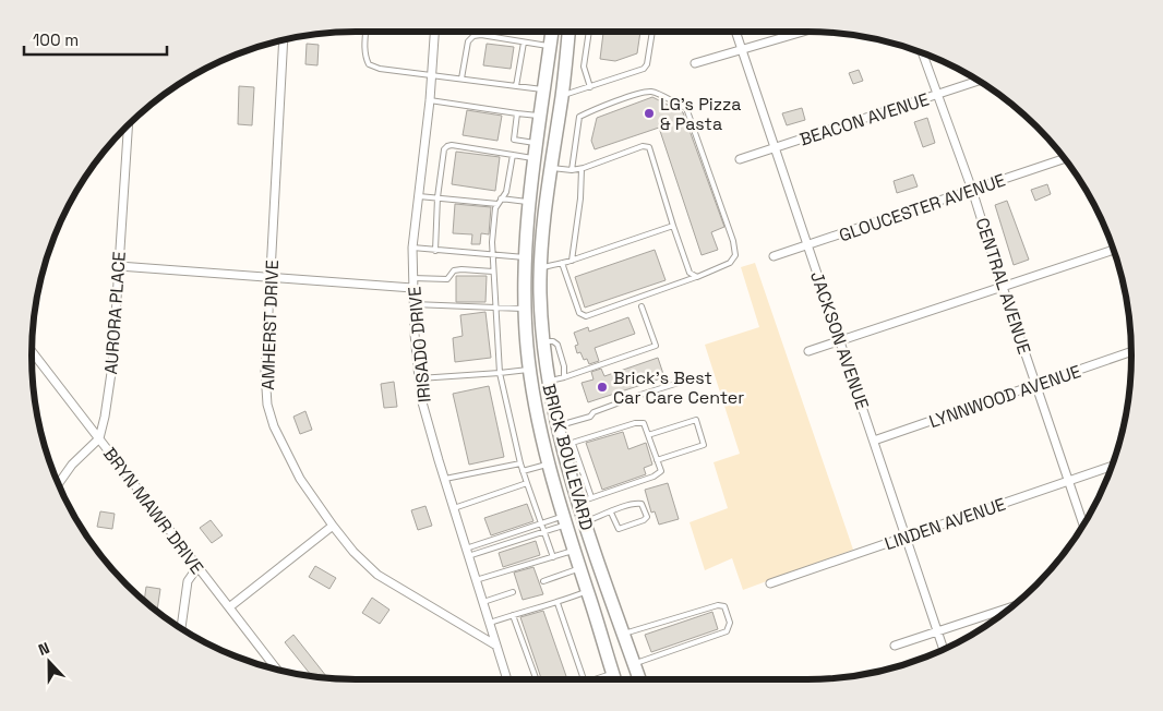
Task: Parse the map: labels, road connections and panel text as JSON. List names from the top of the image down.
{
  "streets": {
    "main road": ["BRICK BOULEVARD"],
    "street": [
      "BEACON AVENUE",
      "GLOUCESTER AVENUE",
      "CENTRAL AVENUE",
      "AURORA PLACE",
      "AMHERST DRIVE",
      "JACKSON AVENUE",
      "IRISADO DRIVE",
      "LYNNWOOD AVENUE",
      "BRYN MAWR DRIVE",
      "LINDEN AVENUE"
    ]
  },
  "crossings": [
    ["BEACON AVENUE", "CENTRAL AVENUE"],
    ["BEACON AVENUE", "JACKSON AVENUE"],
    ["GLOUCESTER AVENUE", "CENTRAL AVENUE"],
    ["GLOUCESTER AVENUE", "JACKSON AVENUE"],
    ["CENTRAL AVENUE", "LYNNWOOD AVENUE"],
    ["CENTRAL AVENUE", "LINDEN AVENUE"],
    ["AURORA PLACE", "BRYN MAWR DRIVE"],
    ["AMHERST DRIVE", "IRISADO DRIVE"],
    ["JACKSON AVENUE", "LYNNWOOD AVENUE"],
    ["JACKSON AVENUE", "LINDEN AVENUE"]
  ],
  "places": ["LG’s Pizza & Pasta", "Brick's Best Car Care Center"],
  "scale_bar": "100 m",
  "north": "top"
}
